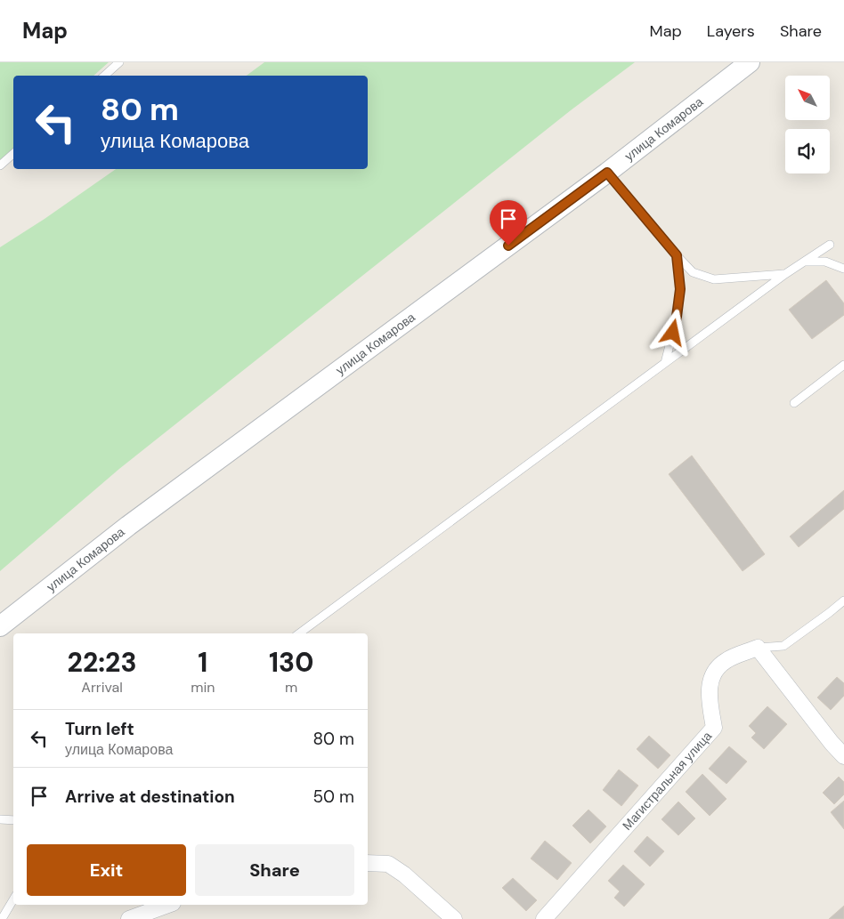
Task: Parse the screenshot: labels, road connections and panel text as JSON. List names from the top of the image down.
{
  "streets": {
    "street": ["улица Комарова", "Магистральная улица"]
  },
  "north": "top left",
  "page": {
    "header": "Map",
    "nav": ["Map", "Layers", "Share"],
    "turn": ["80 m", "улица Комарова"],
    "eta": [
      "22:23",
      "Arrival",
      "1",
      "min",
      "130",
      "m"
    ],
    "list": [
      {
        "name": "Turn left",
        "note": "улица Комарова",
        "value": "80 m"
      },
      {
        "name": "Arrive at destination",
        "value": "50 m"
      }
    ],
    "buttons": ["Exit", "Share"]
  }
}
